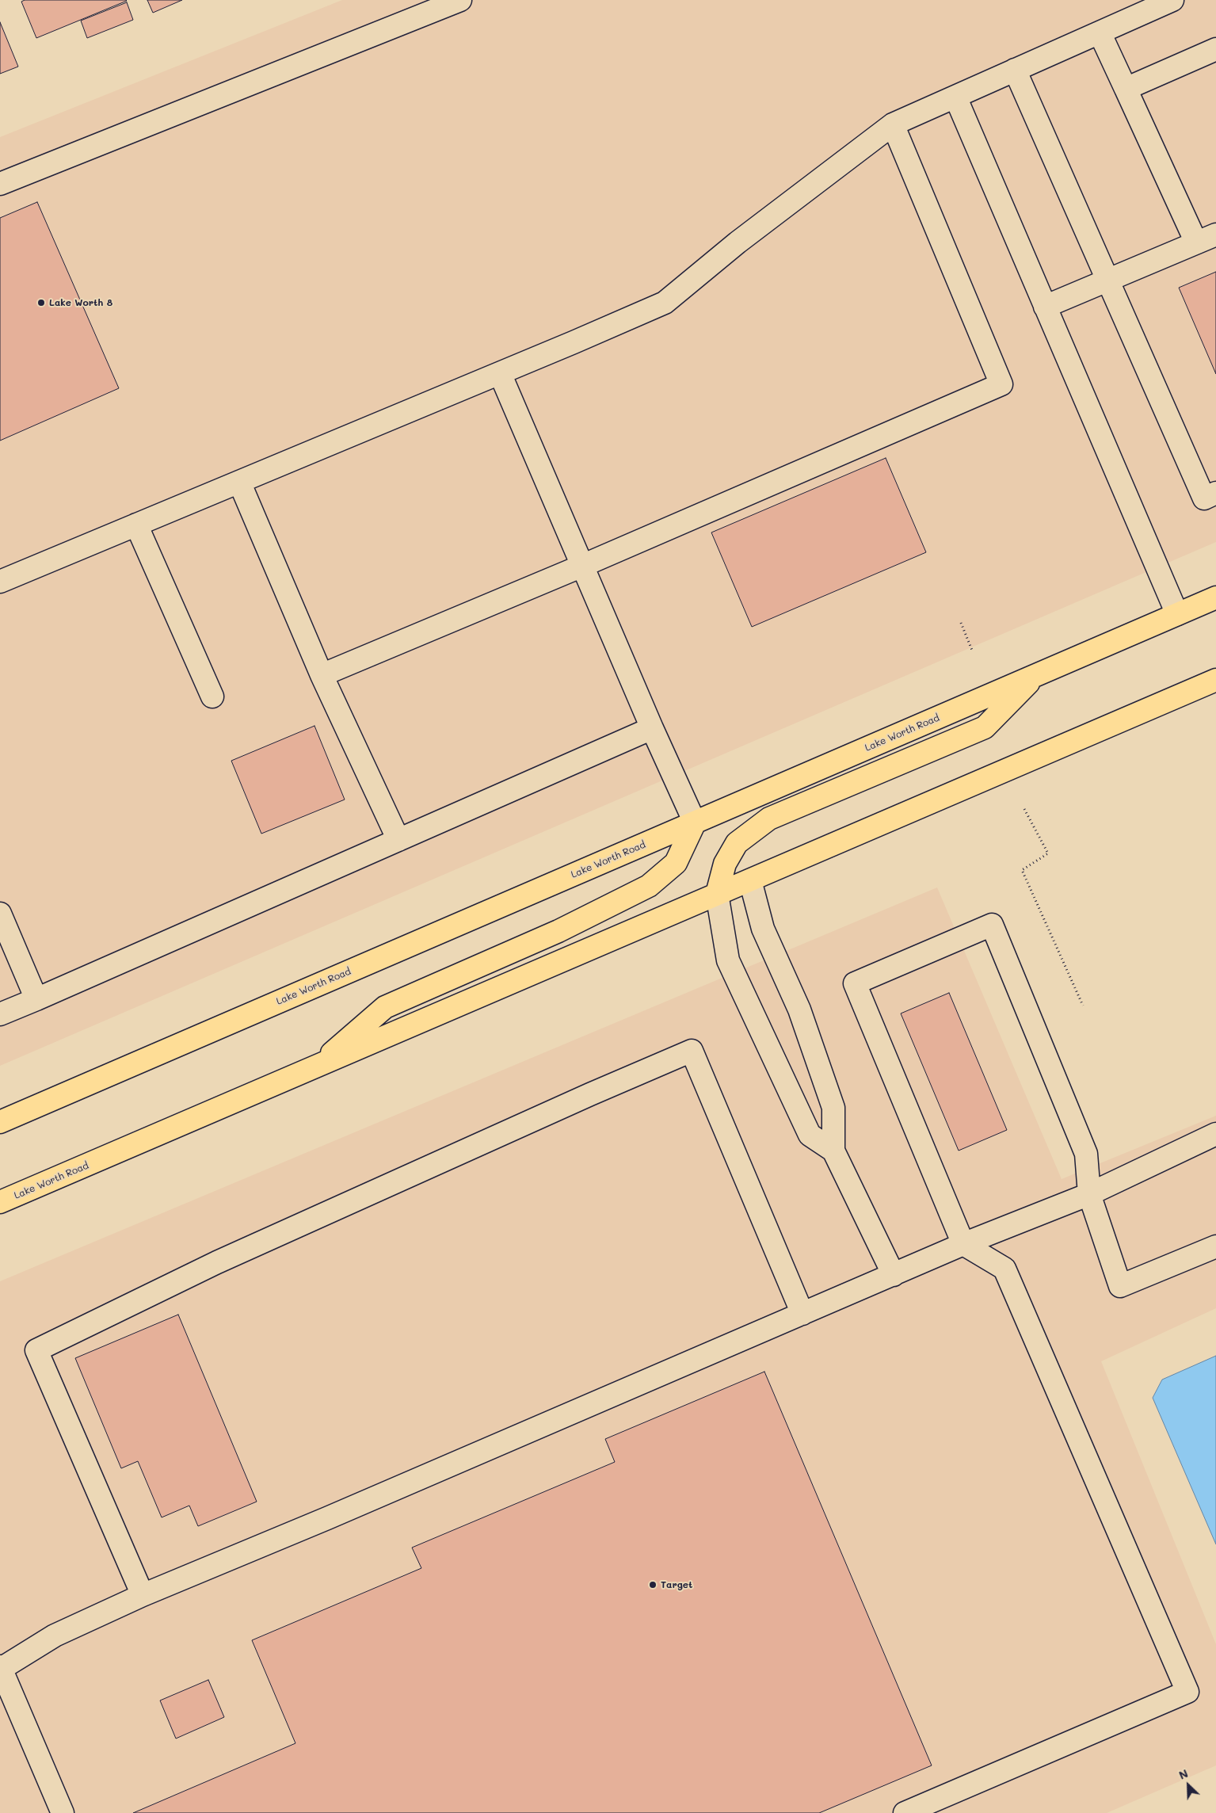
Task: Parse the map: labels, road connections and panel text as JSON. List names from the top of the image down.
{
  "streets": {
    "main road": ["Lake Worth Road"]
  },
  "places": ["Lake Worth 8", "Target"],
  "north": "top left"
}
